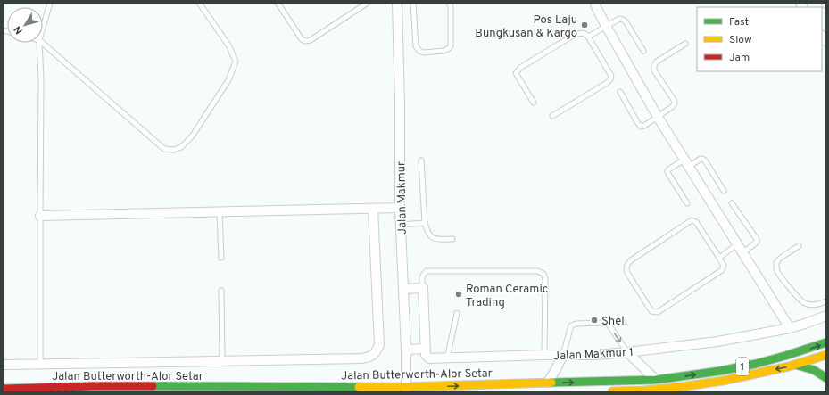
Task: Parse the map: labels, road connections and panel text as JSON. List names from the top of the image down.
{
  "streets": {
    "main road": ["1", "Jalan Butterworth-Alor Setar"],
    "street": ["Jalan Makmur", "Jalan Makmur 1"]
  },
  "crossings": [
    ["Jalan Makmur", "Jalan Butterworth-Alor Setar"]
  ],
  "places": ["Pos Laju Bungkusan & Kargo", "Roman Ceramic Trading", "Shell"],
  "legend": ["Fast", "Slow", "Jam"],
  "north": "bottom left"
}
